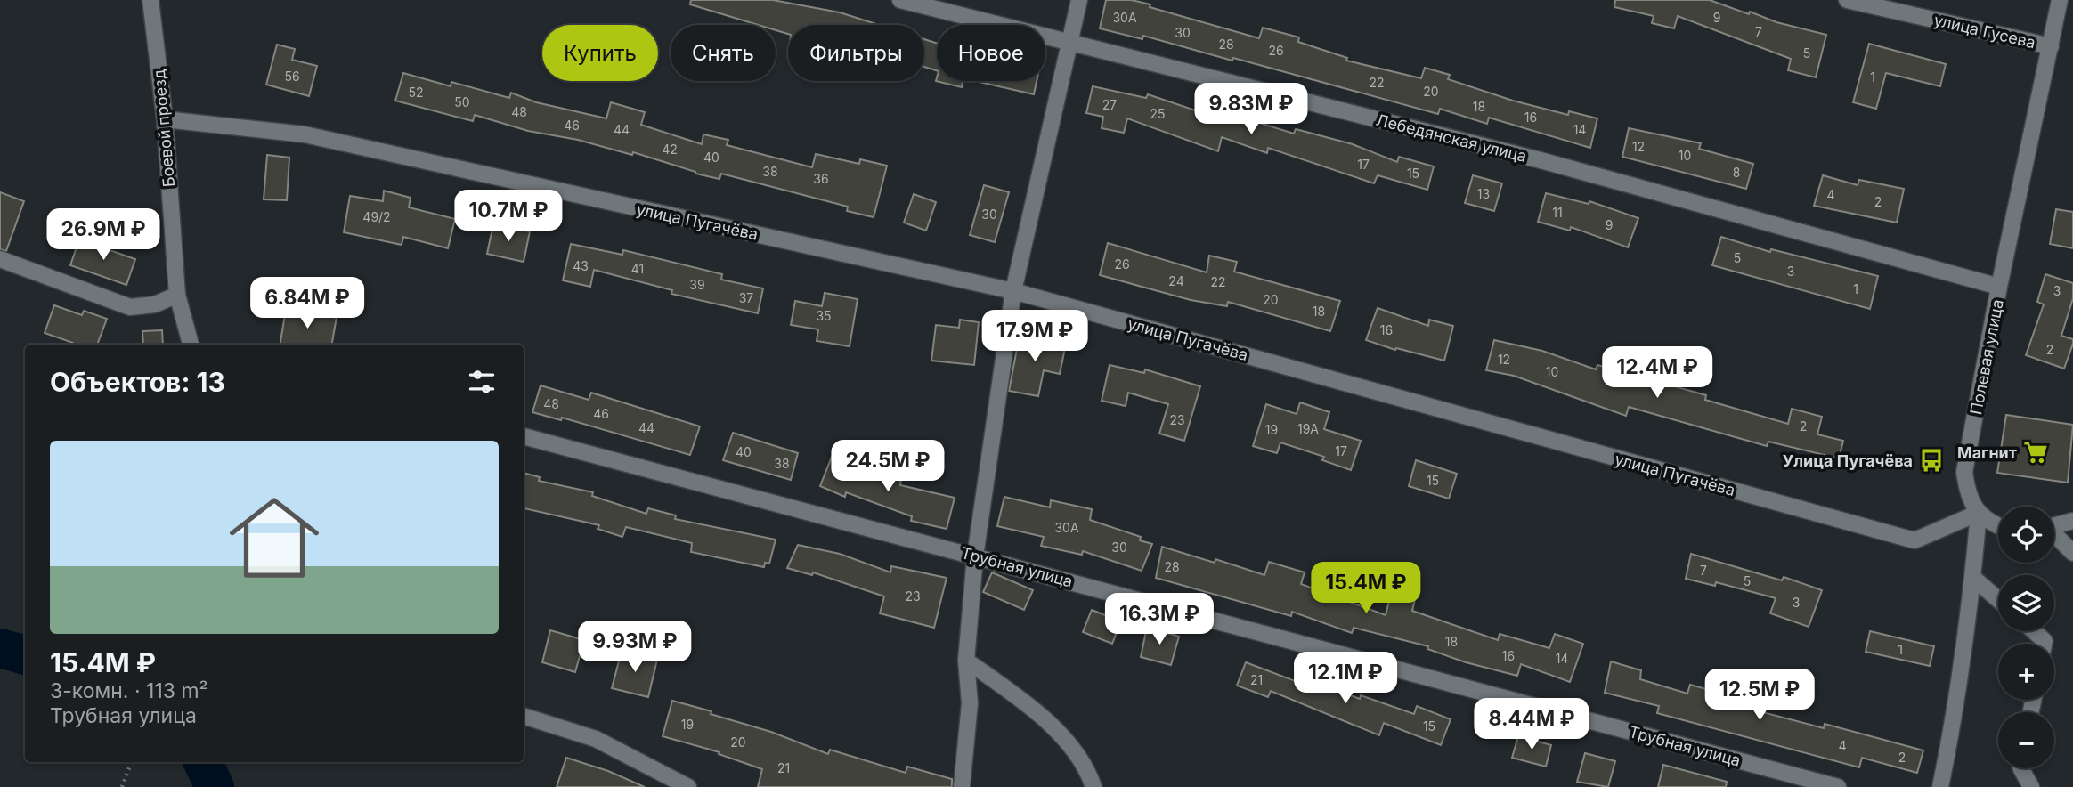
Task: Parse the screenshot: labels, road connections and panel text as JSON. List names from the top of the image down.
{
  "streets": {
    "street": [
      "улица Гусева",
      "Боевой проезд",
      "Лебедянская улица",
      "улица Пугачёва",
      "Полевая улица",
      "Трубная улица"
    ]
  },
  "crossings": [
    ["улица Гусева", "Полевая улица"],
    ["Боевой проезд", "улица Пугачёва"],
    ["Лебедянская улица", "Полевая улица"],
    ["улица Пугачёва", "Полевая улица"]
  ],
  "places": {
    "supermarket": ["Магнит"],
    "bus stop": ["Улица Пугачёва"]
  },
  "house_numbers": [
    "30А",
    "9",
    "7",
    "30",
    "28",
    "26",
    "5",
    "56",
    "1",
    "22",
    "20",
    "52",
    "50",
    "27",
    "18",
    "48",
    "25",
    "16",
    "46",
    "44",
    "14",
    "12",
    "42",
    "10",
    "40",
    "17",
    "38",
    "8",
    "15",
    "36",
    "13",
    "4",
    "2",
    "11",
    "30",
    "49/2",
    "9",
    "5",
    "26",
    "43",
    "41",
    "3",
    "24",
    "22",
    "39",
    "1",
    "3",
    "37",
    "20",
    "18",
    "35",
    "16",
    "2",
    "12",
    "10",
    "48",
    "46",
    "23",
    "2",
    "44",
    "19А",
    "19",
    "17",
    "40",
    "38",
    "15",
    "30А",
    "30",
    "28",
    "7",
    "5",
    "23",
    "3",
    "18",
    "1",
    "16",
    "14",
    "21",
    "19",
    "15",
    "20",
    "4",
    "2",
    "21"
  ],
  "page": {
    "chip": [
      "Купить",
      "Снять",
      "Фильтры",
      "Новое"
    ],
    "price": [
      "9.83M ₽",
      "10.7M ₽",
      "26.9M ₽",
      "6.84M ₽",
      "17.9M ₽",
      "12.4M ₽",
      "24.5M ₽",
      "15.4M ₽",
      "16.3M ₽",
      "9.93M ₽",
      "12.1M ₽",
      "12.5M ₽",
      "8.44M ₽"
    ],
    "heading": "Объектов: 13",
    "list": [
      {
        "name": "15.4M ₽",
        "note": "3-комн. · 113 m² · Трубная улица"
      }
    ],
    "map_buttons": ["+", "−"]
  }
}
